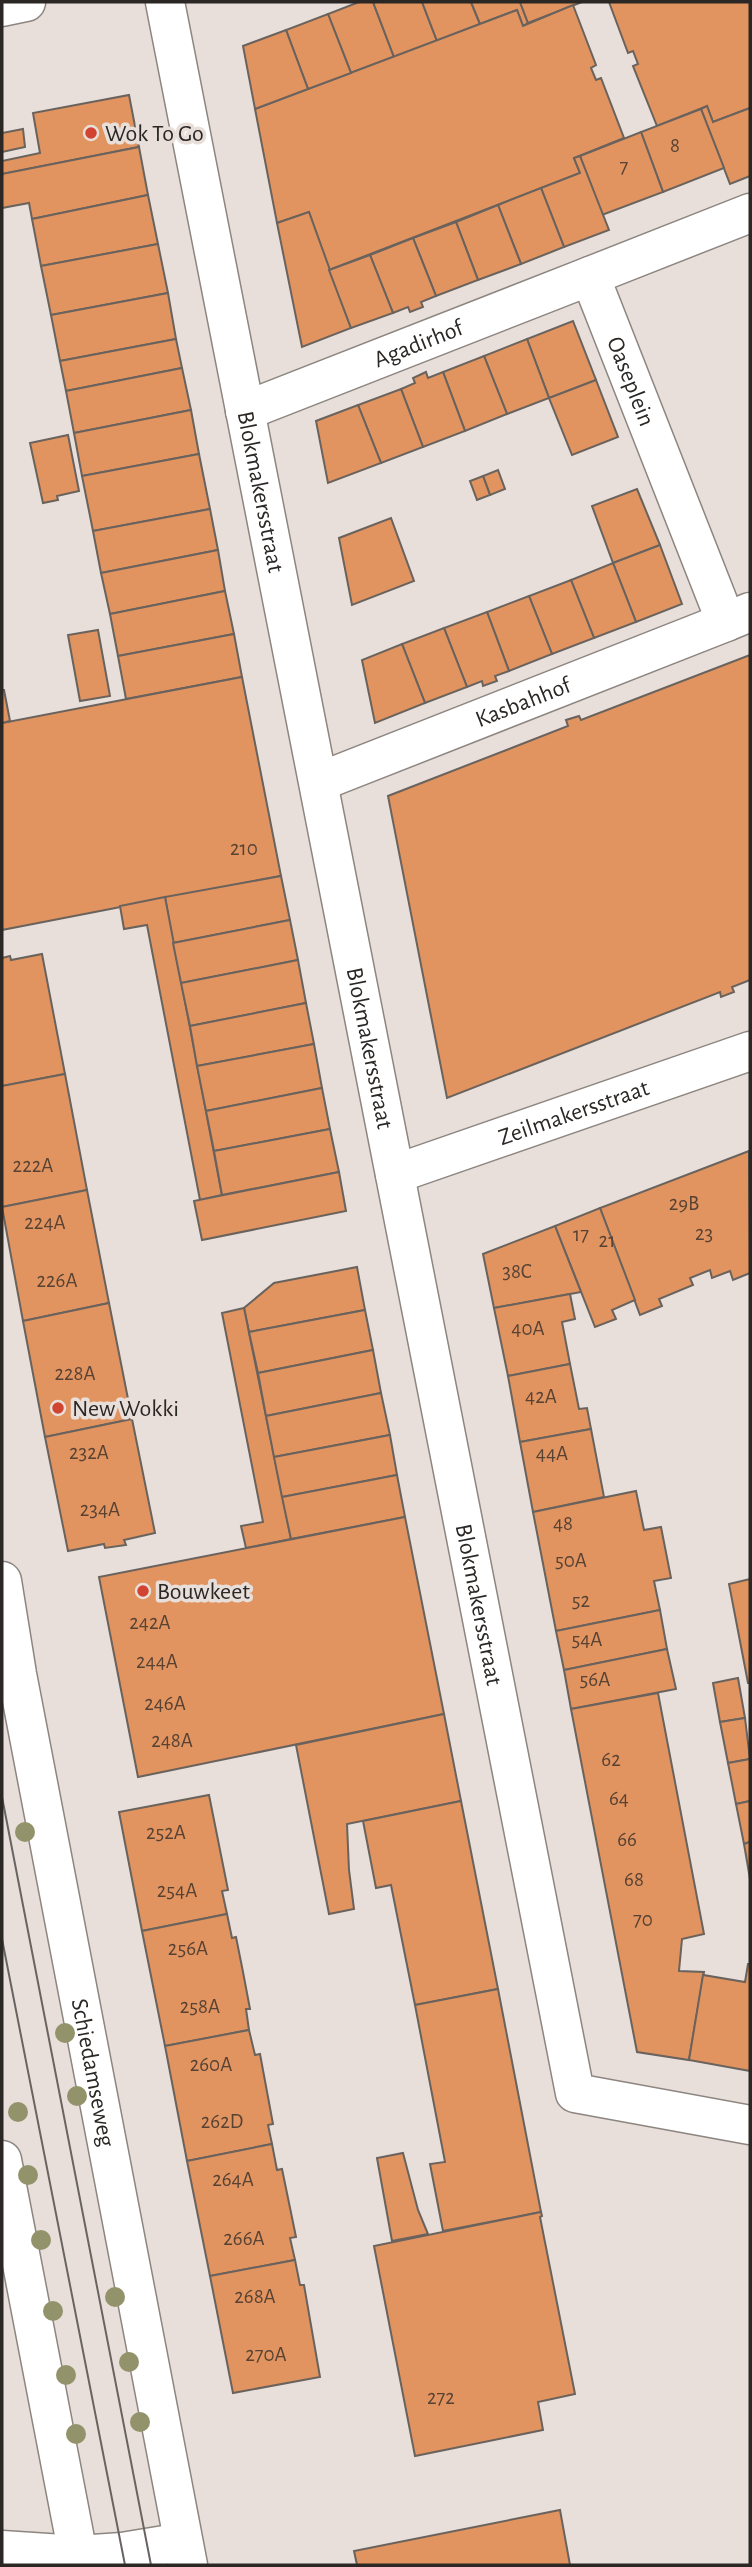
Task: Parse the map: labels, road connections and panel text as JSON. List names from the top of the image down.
{
  "streets": {
    "street": [
      "Agadirhof",
      "Oaseplein",
      "Blokmakersstraat",
      "Kasbahhof",
      "Zeilmakersstraat",
      "Schiedamseweg"
    ]
  },
  "crossings": [
    ["Agadirhof", "Oaseplein"],
    ["Agadirhof", "Blokmakersstraat"],
    ["Oaseplein", "Kasbahhof"],
    ["Blokmakersstraat", "Kasbahhof"],
    ["Blokmakersstraat", "Zeilmakersstraat"]
  ],
  "places": ["Wok To Go", "New Wokki", "Bouwkeet"],
  "house_numbers": [
    "8",
    "7",
    "210",
    "222A",
    "29B",
    "224A",
    "23",
    "17",
    "21",
    "38C",
    "226A",
    "40A",
    "228A",
    "42A",
    "232A",
    "44A",
    "234A",
    "48",
    "50A",
    "52",
    "242A",
    "54A",
    "244A",
    "56A",
    "246A",
    "248A",
    "62",
    "64",
    "252A",
    "66",
    "68",
    "254A",
    "70",
    "256A",
    "258A",
    "260A",
    "262D",
    "264A",
    "266A",
    "268A",
    "270A",
    "272"
  ]
}
